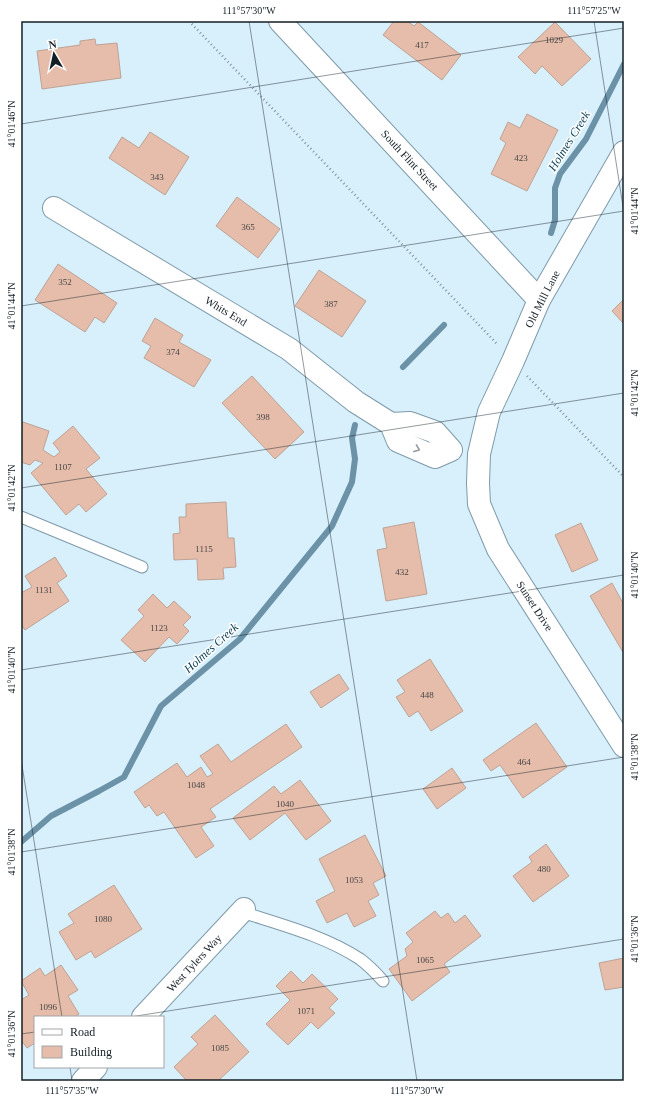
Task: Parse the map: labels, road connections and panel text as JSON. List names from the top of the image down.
{
  "streets": {
    "main road": [
      "South Flint Street",
      "Old Mill Lane",
      "Whits End",
      "Sunset Drive",
      "West Tylers Way"
    ]
  },
  "crossings": [
    ["South Flint Street", "Old Mill Lane"],
    ["Old Mill Lane", "Whits End"],
    ["Old Mill Lane", "Sunset Drive"],
    ["Whits End", "Sunset Drive"]
  ],
  "water": ["Holmes Creek"],
  "house_numbers": [
    "1029",
    "417",
    "423",
    "343",
    "365",
    "352",
    "387",
    "374",
    "398",
    "1107",
    "1115",
    "432",
    "1131",
    "1123",
    "448",
    "464",
    "1048",
    "1040",
    "480",
    "1053",
    "1080",
    "1065",
    "1096",
    "1071",
    "1085"
  ],
  "legend": ["Road", "Building"],
  "north": "top",
  "coordinates": [
    "111°57'30\"W",
    "111°57'25\"W",
    "41°01'46\"N",
    "41°01'44\"N",
    "41°01'42\"N",
    "41°01'40\"N",
    "41°01'38\"N",
    "41°01'36\"N",
    "111°57'35\"W"
  ]
}
